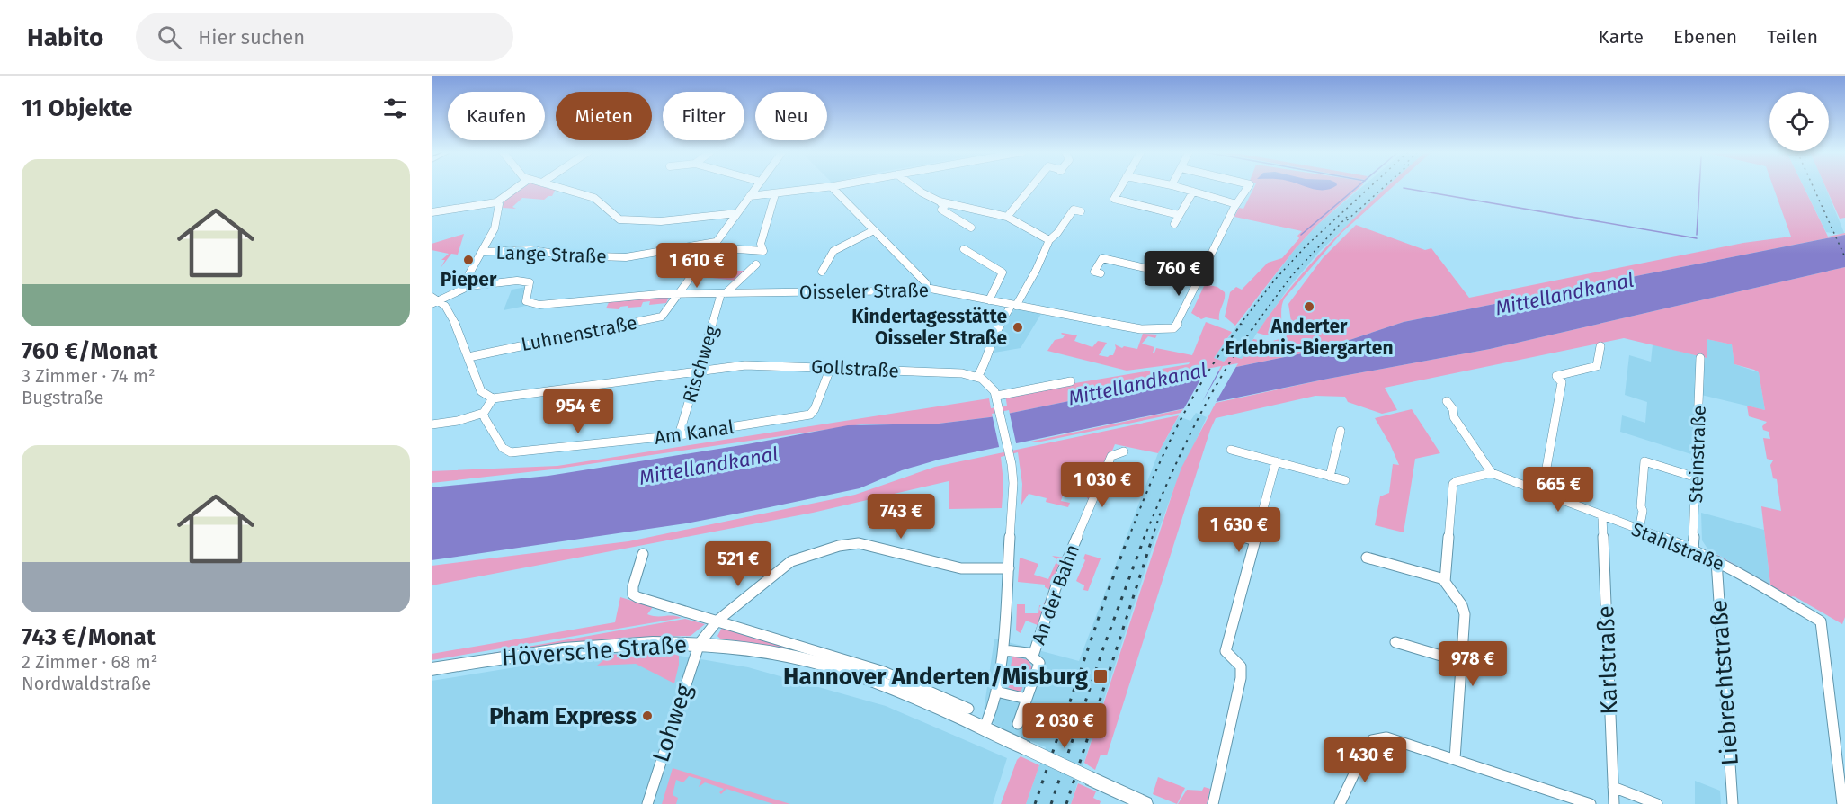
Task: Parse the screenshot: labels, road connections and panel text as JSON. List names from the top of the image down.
{
  "streets": {
    "main road": ["Höversche Straße"],
    "street": [
      "Lange Straße",
      "Oisseler Straße",
      "Luhnenstraße",
      "Rischweg",
      "Gollstraße",
      "Am Kanal",
      "Steinstraße",
      "Stahlstraße",
      "An der Bahn",
      "Karlstraße",
      "Liebrechtstraße",
      "Lohweg"
    ]
  },
  "crossings": [
    ["Lange Straße", "Luhnenstraße"],
    ["Oisseler Straße", "Luhnenstraße"],
    ["Oisseler Straße", "Rischweg"],
    ["Rischweg", "Gollstraße"],
    ["Rischweg", "Am Kanal"],
    ["Gollstraße", "Am Kanal"],
    ["Steinstraße", "Stahlstraße"],
    ["Stahlstraße", "Karlstraße"],
    ["Stahlstraße", "Liebrechtstraße"],
    ["Höversche Straße", "Lohweg"]
  ],
  "water": ["Mittellandkanal"],
  "places": {
    "other": [
      "Pieper",
      "Anderter Erlebnis-Biergarten",
      "Kindertagesstätte Oisseler Straße",
      "Pham Express"
    ],
    "transit": ["Hannover Anderten/Misburg"]
  },
  "page": {
    "header": "Habito",
    "search": "Hier suchen",
    "nav": ["Karte", "Ebenen", "Teilen"],
    "heading": "11 Objekte",
    "chip": [
      "Kaufen",
      "Mieten",
      "Filter",
      "Neu"
    ],
    "list": [
      {
        "name": "760 €/Monat",
        "note": "3 Zimmer · 74 m² · Bugstraße"
      },
      {
        "name": "743 €/Monat",
        "note": "2 Zimmer · 68 m² · Nordwaldstraße"
      }
    ],
    "price": [
      "1 610 €",
      "760 €",
      "954 €",
      "1 030 €",
      "665 €",
      "743 €",
      "1 630 €",
      "521 €",
      "978 €",
      "2 030 €",
      "1 430 €"
    ]
  }
}
